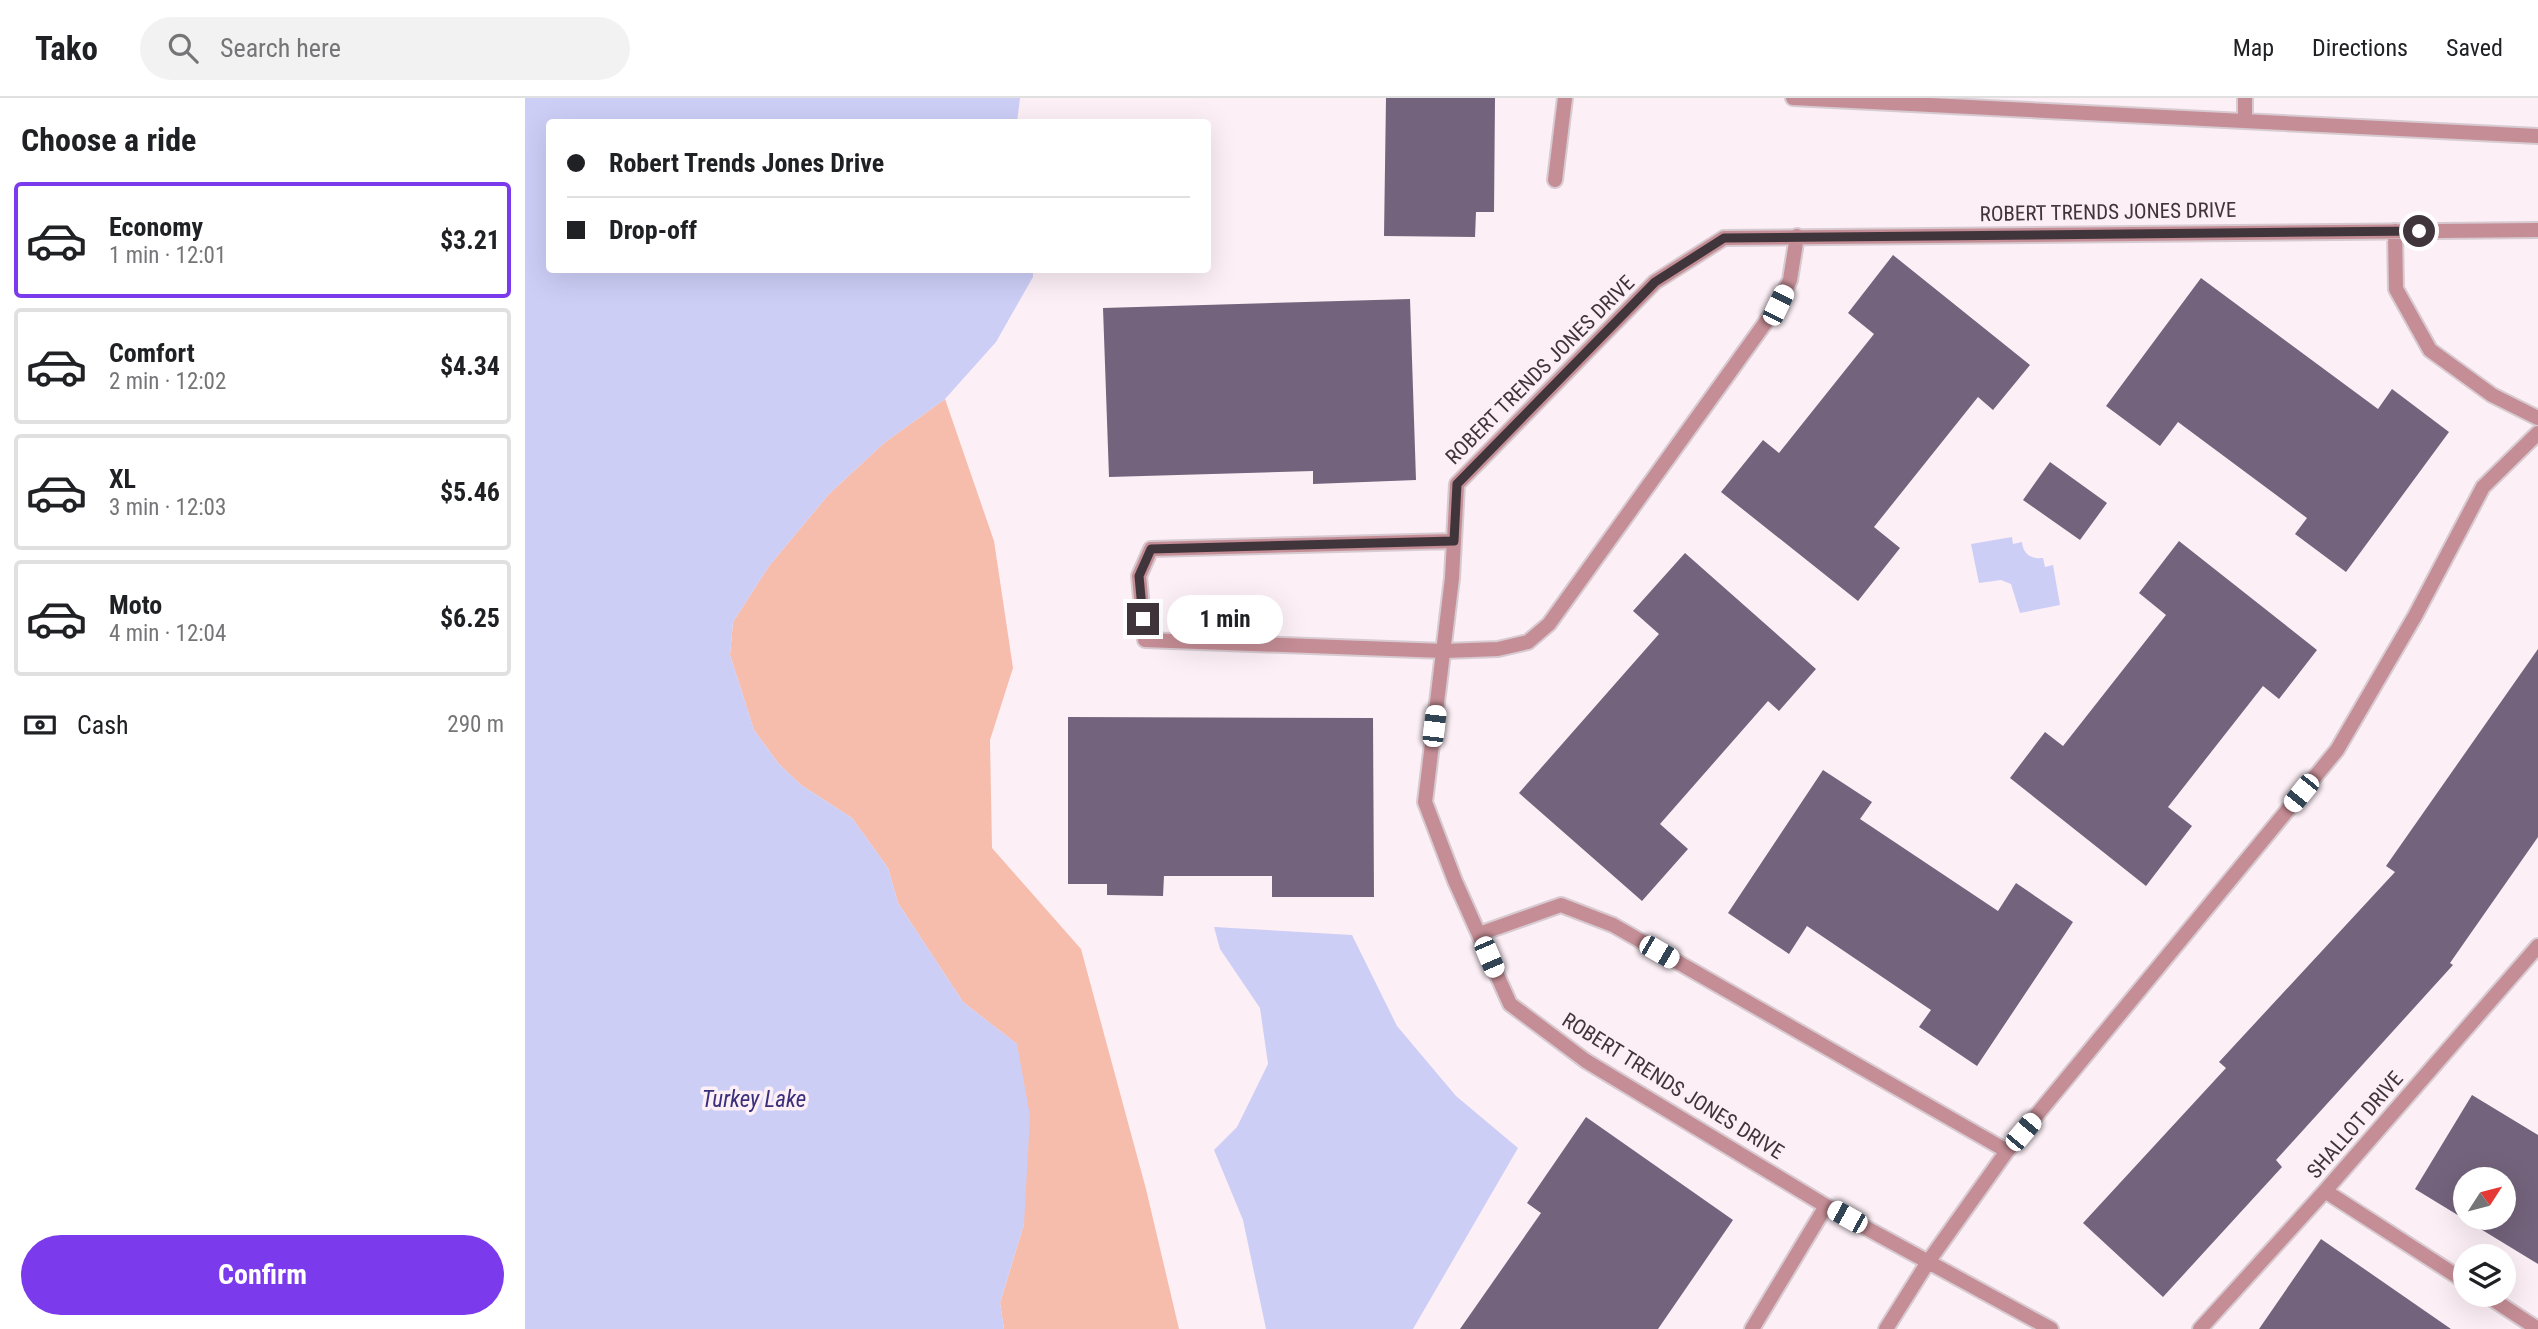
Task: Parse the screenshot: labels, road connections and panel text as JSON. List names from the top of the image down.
{
  "streets": {
    "street": ["ROBERT TRENDS JONES DRIVE", "SHALLOT DRIVE"]
  },
  "water": ["Turkey Lake"],
  "north": "top right",
  "page": {
    "header": "Tako",
    "search": "Search here",
    "nav": ["Map", "Directions", "Saved"],
    "heading": "Choose a ride",
    "banner": ["Robert Trends Jones Drive", "Drop-off"],
    "list": [
      {
        "name": "Economy",
        "note": "1 min · 12:01",
        "value": "$3.21"
      },
      {
        "name": "Comfort",
        "note": "2 min · 12:02",
        "value": "$4.34"
      },
      {
        "name": "XL",
        "note": "3 min · 12:03",
        "value": "$5.46"
      },
      {
        "name": "Moto",
        "note": "4 min · 12:04",
        "value": "$6.25"
      }
    ],
    "bubble": "1 min",
    "pay": ["Cash", "290 m"],
    "buttons": "Confirm"
  }
}
